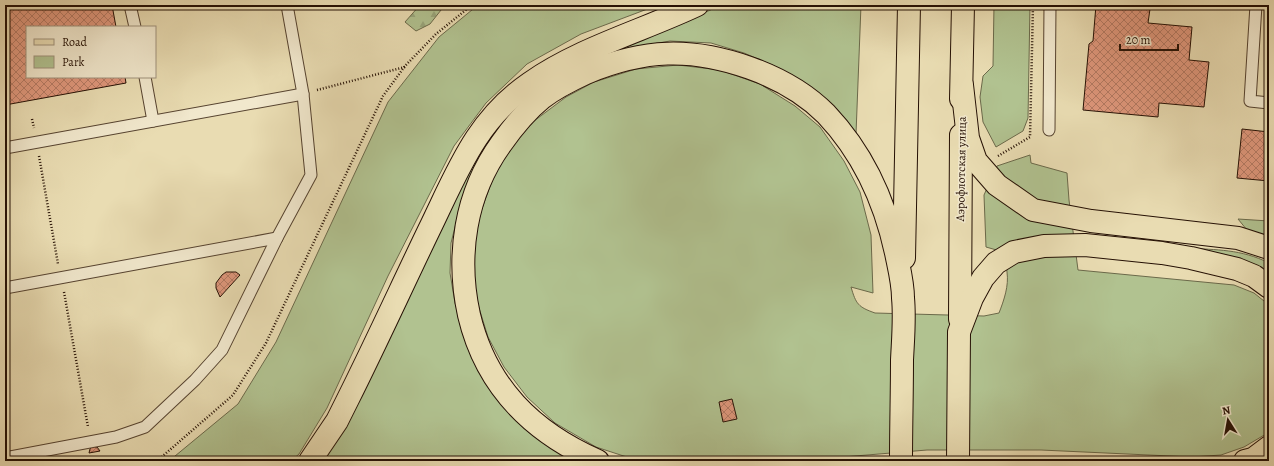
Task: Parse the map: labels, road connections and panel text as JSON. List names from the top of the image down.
{
  "streets": {
    "main road": ["Аэрофлотская улица"]
  },
  "legend": ["Road", "Park"],
  "scale_bar": "20 m",
  "north": "top"
}
